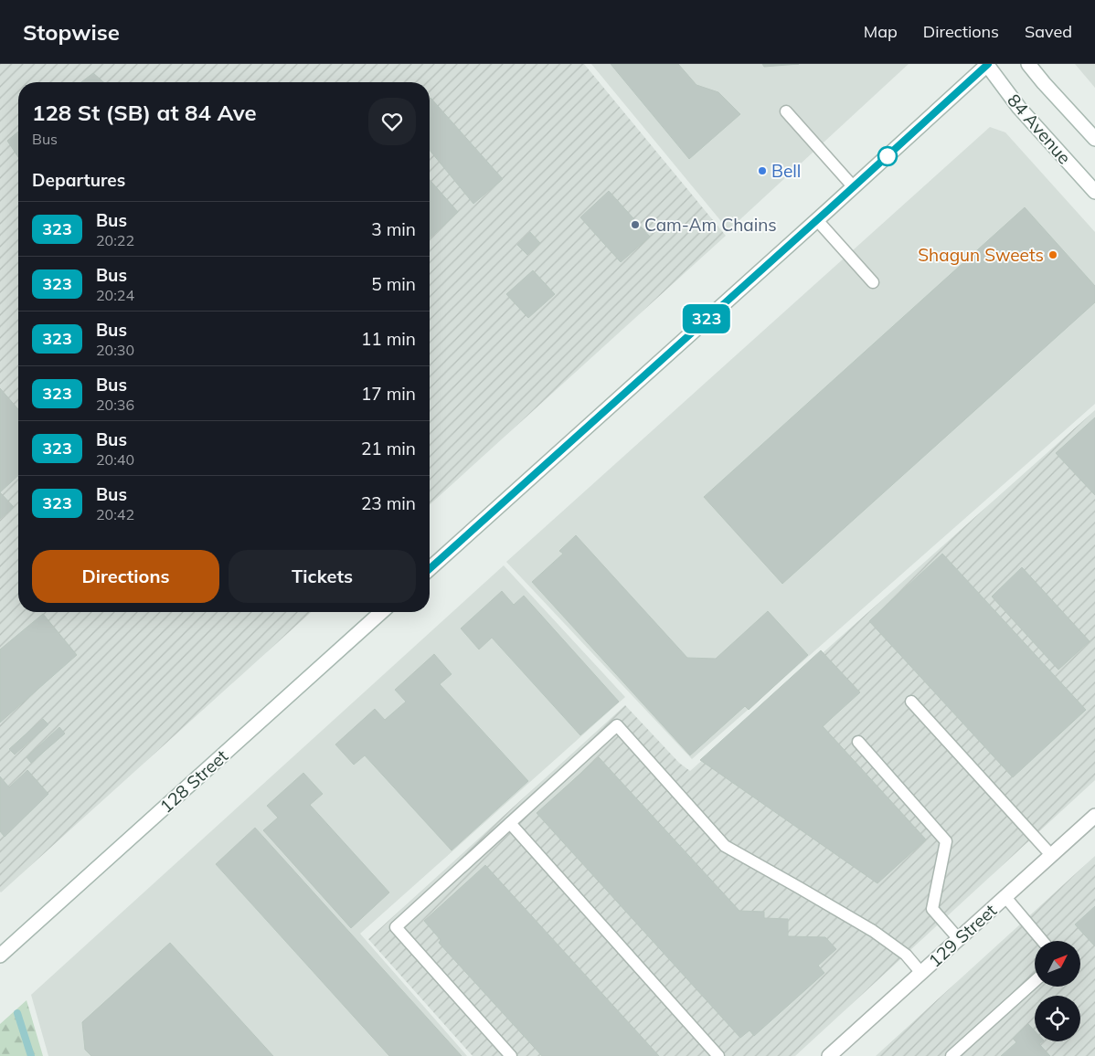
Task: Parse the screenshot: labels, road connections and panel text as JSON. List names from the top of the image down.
{
  "streets": {
    "main road": ["84 Avenue", "128 Street", "129 Street"]
  },
  "places": ["Bell", "Cam-Am Chains", "Shagun Sweets"],
  "lines": ["bus line 323"],
  "north": "top right",
  "page": {
    "header": "Stopwise",
    "nav": ["Map", "Directions", "Saved"],
    "on_map": "323",
    "heading": [
      ["128 St (SB) at 84 Ave", "Bus"],
      "Departures"
    ],
    "list": [
      {
        "mark": "323",
        "name": "Bus",
        "note": "20:22",
        "value": "3 min"
      },
      {
        "mark": "323",
        "name": "Bus",
        "note": "20:24",
        "value": "5 min"
      },
      {
        "mark": "323",
        "name": "Bus",
        "note": "20:30",
        "value": "11 min"
      },
      {
        "mark": "323",
        "name": "Bus",
        "note": "20:36",
        "value": "17 min"
      },
      {
        "mark": "323",
        "name": "Bus",
        "note": "20:40",
        "value": "21 min"
      },
      {
        "mark": "323",
        "name": "Bus",
        "note": "20:42",
        "value": "23 min"
      }
    ],
    "buttons": ["Directions", "Tickets"]
  }
}
